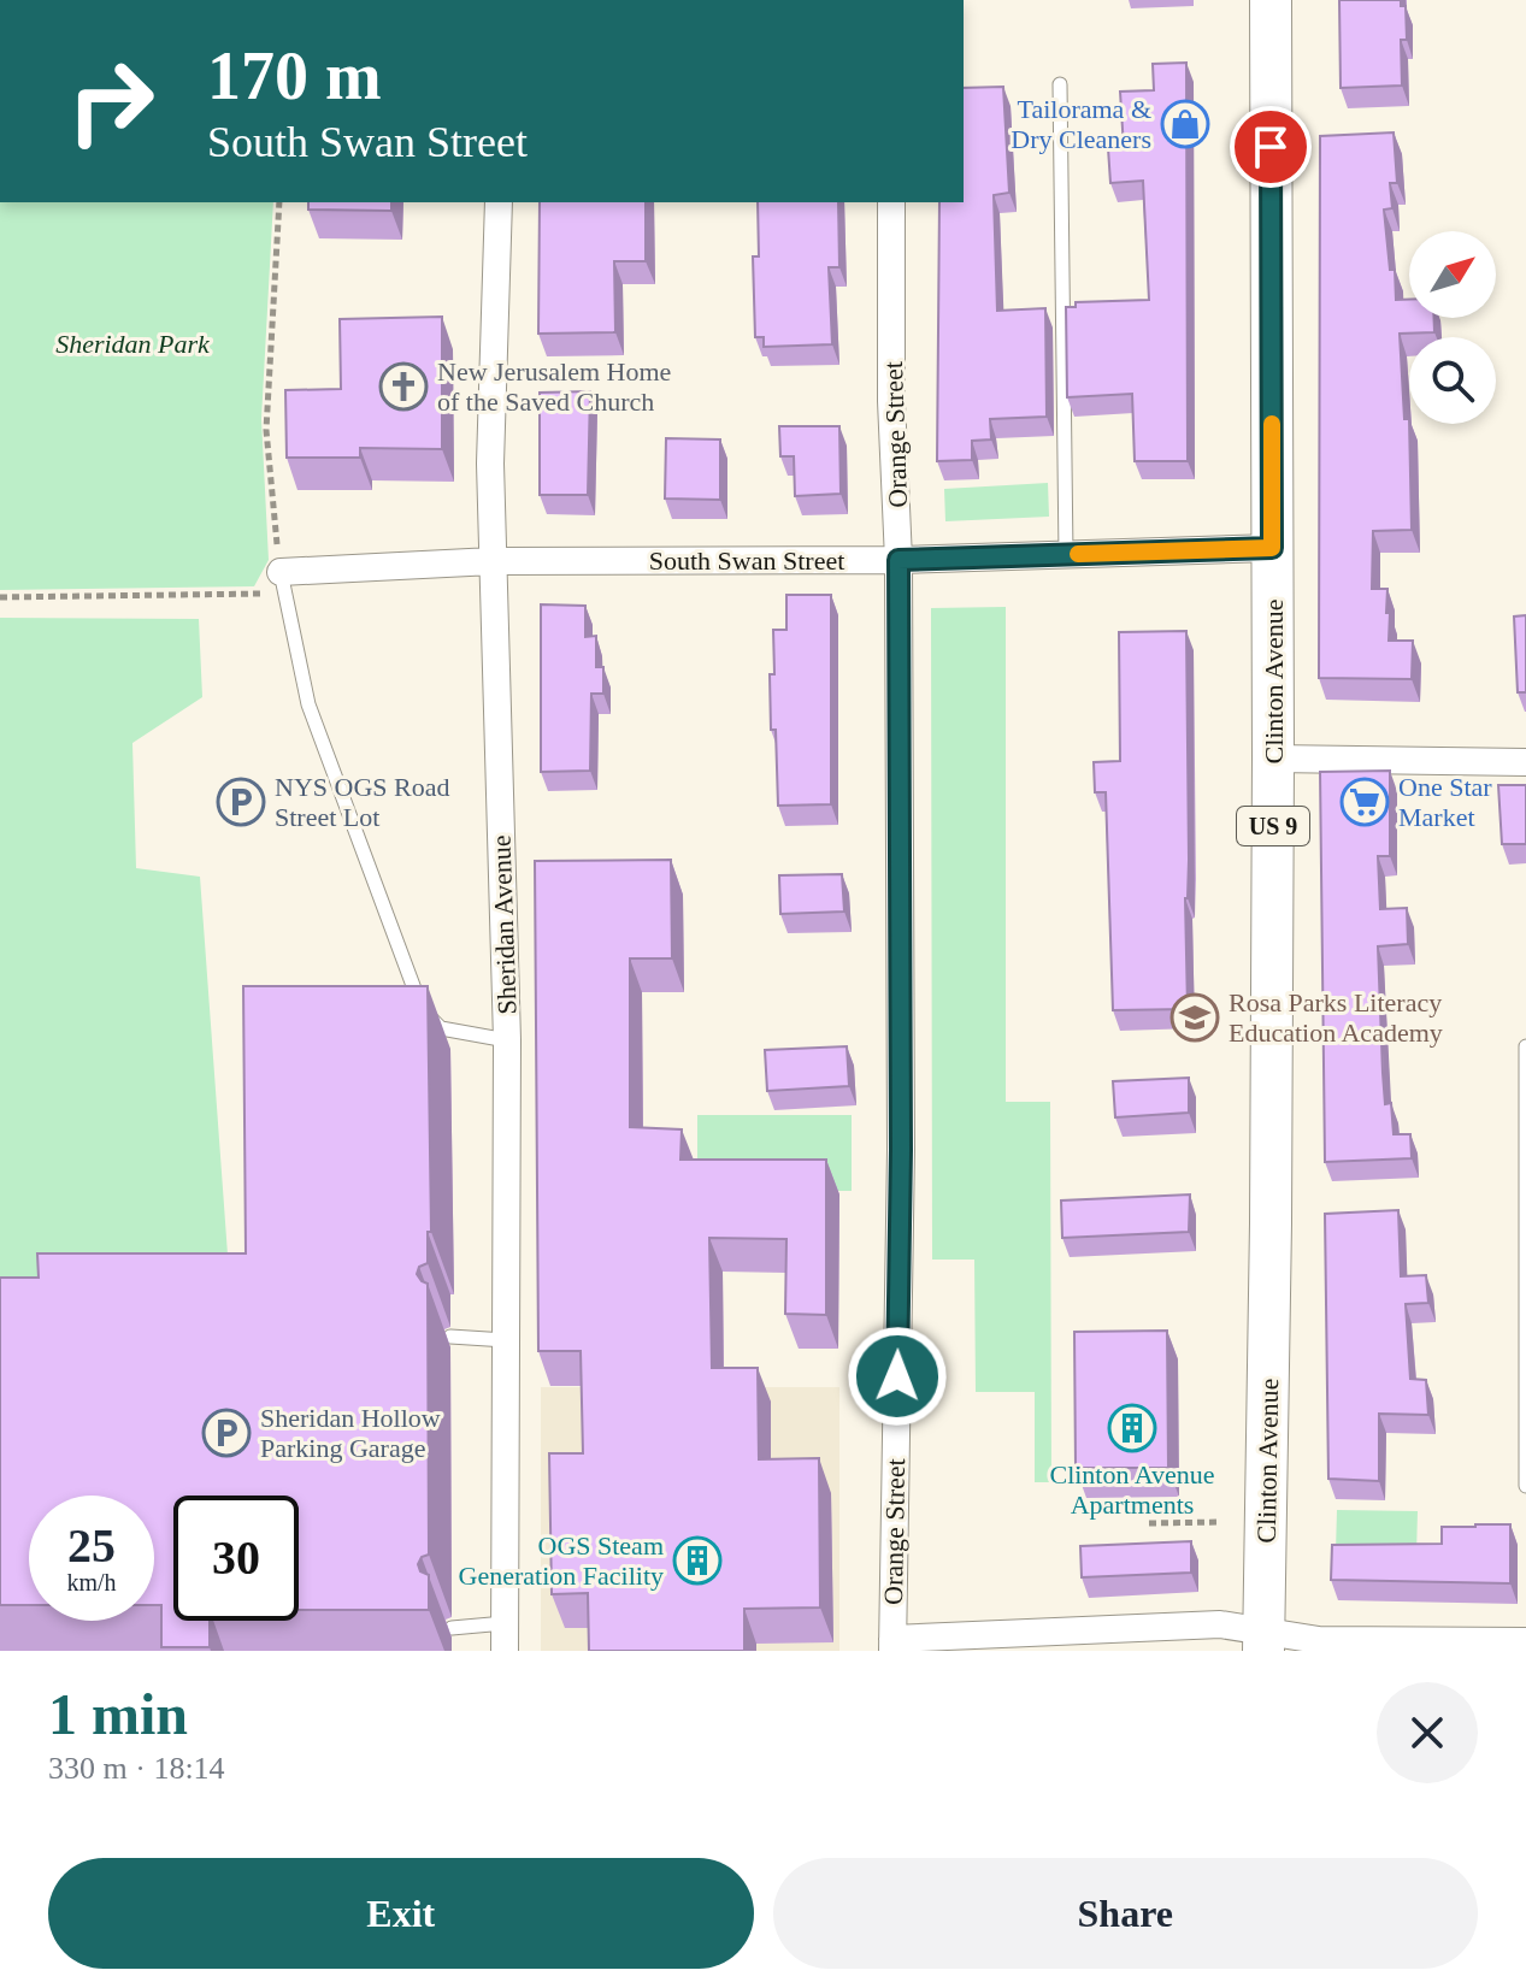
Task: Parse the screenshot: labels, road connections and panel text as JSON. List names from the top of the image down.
{
  "streets": {
    "main road": ["Clinton Avenue", "US 9"],
    "street": ["Orange Street", "South Swan Street", "Sheridan Avenue"]
  },
  "crossings": [
    ["Orange Street", "South Swan Street"],
    ["South Swan Street", "Clinton Avenue"],
    ["South Swan Street", "Sheridan Avenue"]
  ],
  "parks": ["Sheridan Park"],
  "places": {
    "shop": ["Tailorama & Dry Cleaners"],
    "church": ["New Jerusalem Home of the Saved Church"],
    "parking": ["NYS OGS Road Street Lot", "Sheridan Hollow Parking Garage"],
    "supermarket": ["One Star Market"],
    "school or university": ["Rosa Parks Literacy Education Academy"],
    "building": ["Clinton Avenue Apartments", "OGS Steam Generation Facility"]
  },
  "north": "top right",
  "page": {
    "turn": ["170 m", "South Swan Street"],
    "speed": "25 km/h",
    "limit": "30",
    "heading": ["1 min", "330 m · 18:14"],
    "buttons": ["Exit", "Share"]
  }
}
